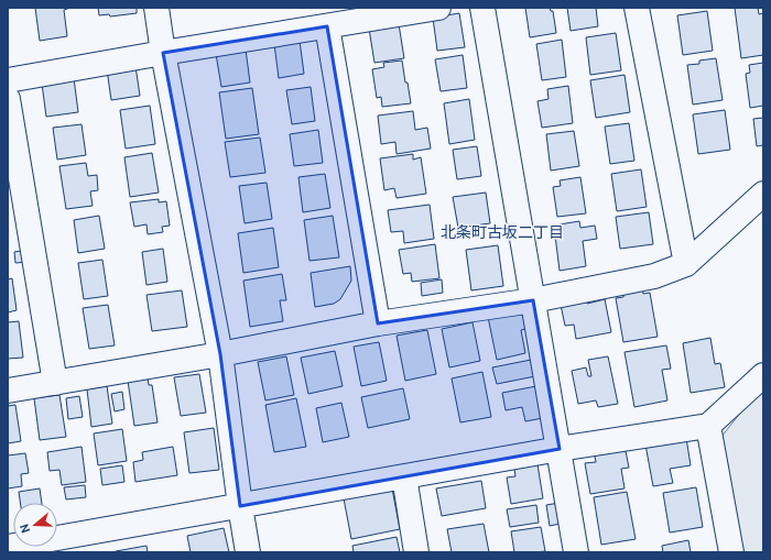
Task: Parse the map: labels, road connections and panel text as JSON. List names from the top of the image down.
{
  "districts": ["北条町古坂二丁目"],
  "north": "left"
}
